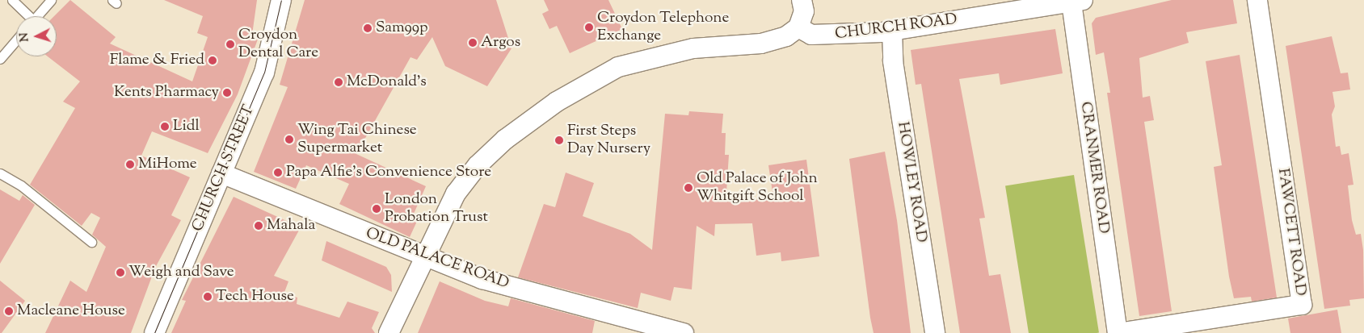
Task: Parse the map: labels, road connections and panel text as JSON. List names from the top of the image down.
{
  "streets": {
    "street": [
      "CHURCH ROAD",
      "CRANMER ROAD",
      "CHURCH STREET",
      "HOWLEY ROAD",
      "FAWCETT ROAD",
      "OLD PALACE ROAD"
    ]
  },
  "crossings": [
    ["CHURCH ROAD", "CRANMER ROAD"],
    ["CHURCH ROAD", "HOWLEY ROAD"],
    ["CRANMER ROAD", "FAWCETT ROAD"],
    ["CHURCH STREET", "OLD PALACE ROAD"]
  ],
  "places": [
    "Croydon Telephone Exchange",
    "Sam99p",
    "Argos",
    "Croydon Dental Care",
    "Flame & Fried",
    "McDonald's",
    "Kents Pharmacy",
    "Lidl",
    "Wing Tai Chinese Supermarket",
    "First Steps Day Nursery",
    "MiHome",
    "Papa Alfie's Convenience Store",
    "Old Palace of John Whitgift School",
    "London Probation Trust",
    "Mahala",
    "Weigh and Save",
    "Tech House",
    "Macleane House"
  ],
  "north": "left"
}
